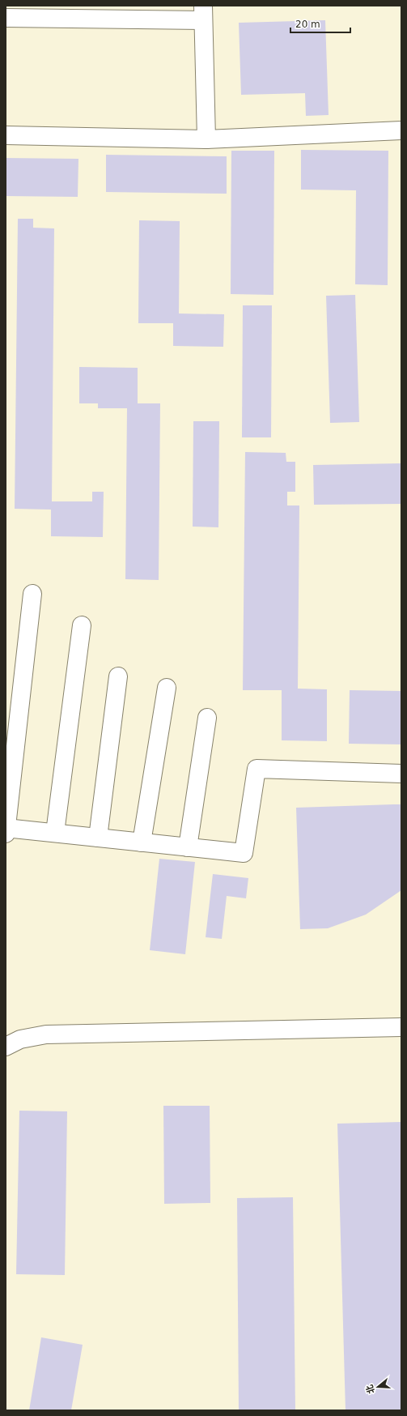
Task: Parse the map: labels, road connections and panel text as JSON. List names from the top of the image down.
{
  "scale_bar": "20 m",
  "north": "left"
}
